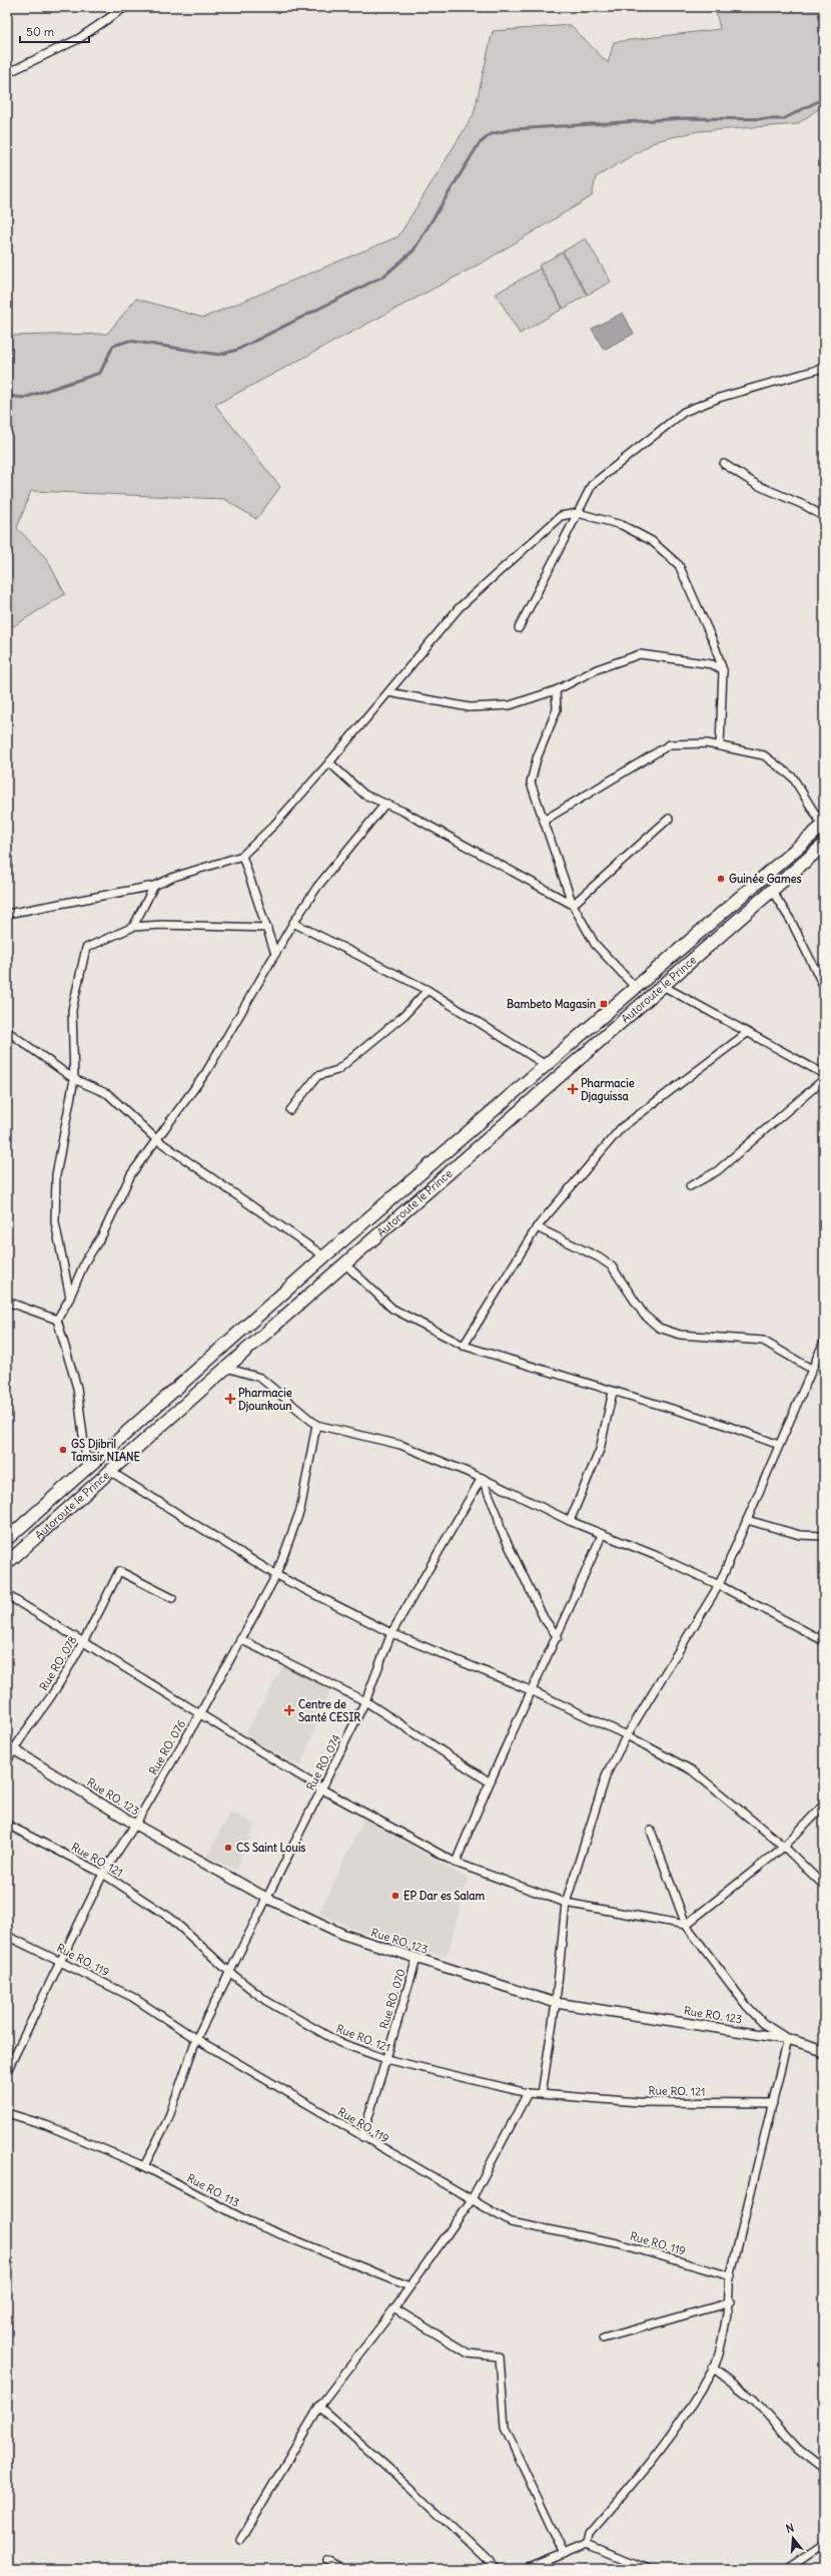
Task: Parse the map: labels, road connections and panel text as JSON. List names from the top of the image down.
{
  "streets": {
    "main road": ["Autoroute le Prince"],
    "street": [
      "Rue RO. 078",
      "Rue RO. 076",
      "Rue RO. 074",
      "Rue RO. 123",
      "Rue RO. 121",
      "Rue RO. 119",
      "Rue RO. 070",
      "Rue RO. 113"
    ]
  },
  "crossings": [
    ["Rue RO. 078", "Rue RO. 123"],
    ["Rue RO. 076", "Rue RO. 123"],
    ["Rue RO. 076", "Rue RO. 121"],
    ["Rue RO. 076", "Rue RO. 119"],
    ["Rue RO. 074", "Rue RO. 123"],
    ["Rue RO. 074", "Rue RO. 121"],
    ["Rue RO. 074", "Rue RO. 119"],
    ["Rue RO. 074", "Rue RO. 113"],
    ["Rue RO. 123", "Rue RO. 070"],
    ["Rue RO. 121", "Rue RO. 070"],
    ["Rue RO. 119", "Rue RO. 070"]
  ],
  "places": {
    "other": [
      "Guinée Games",
      "GS Djibril Tamsir NIANE",
      "CS Saint Louis",
      "EP Dar es Salam"
    ],
    "transit": ["Bambeto Magasin"],
    "health": ["Pharmacie Djaguissa", "Pharmacie Djounkoun", "Centre de Santé CESIR"]
  },
  "scale_bar": "50 m",
  "north": "top"
}
